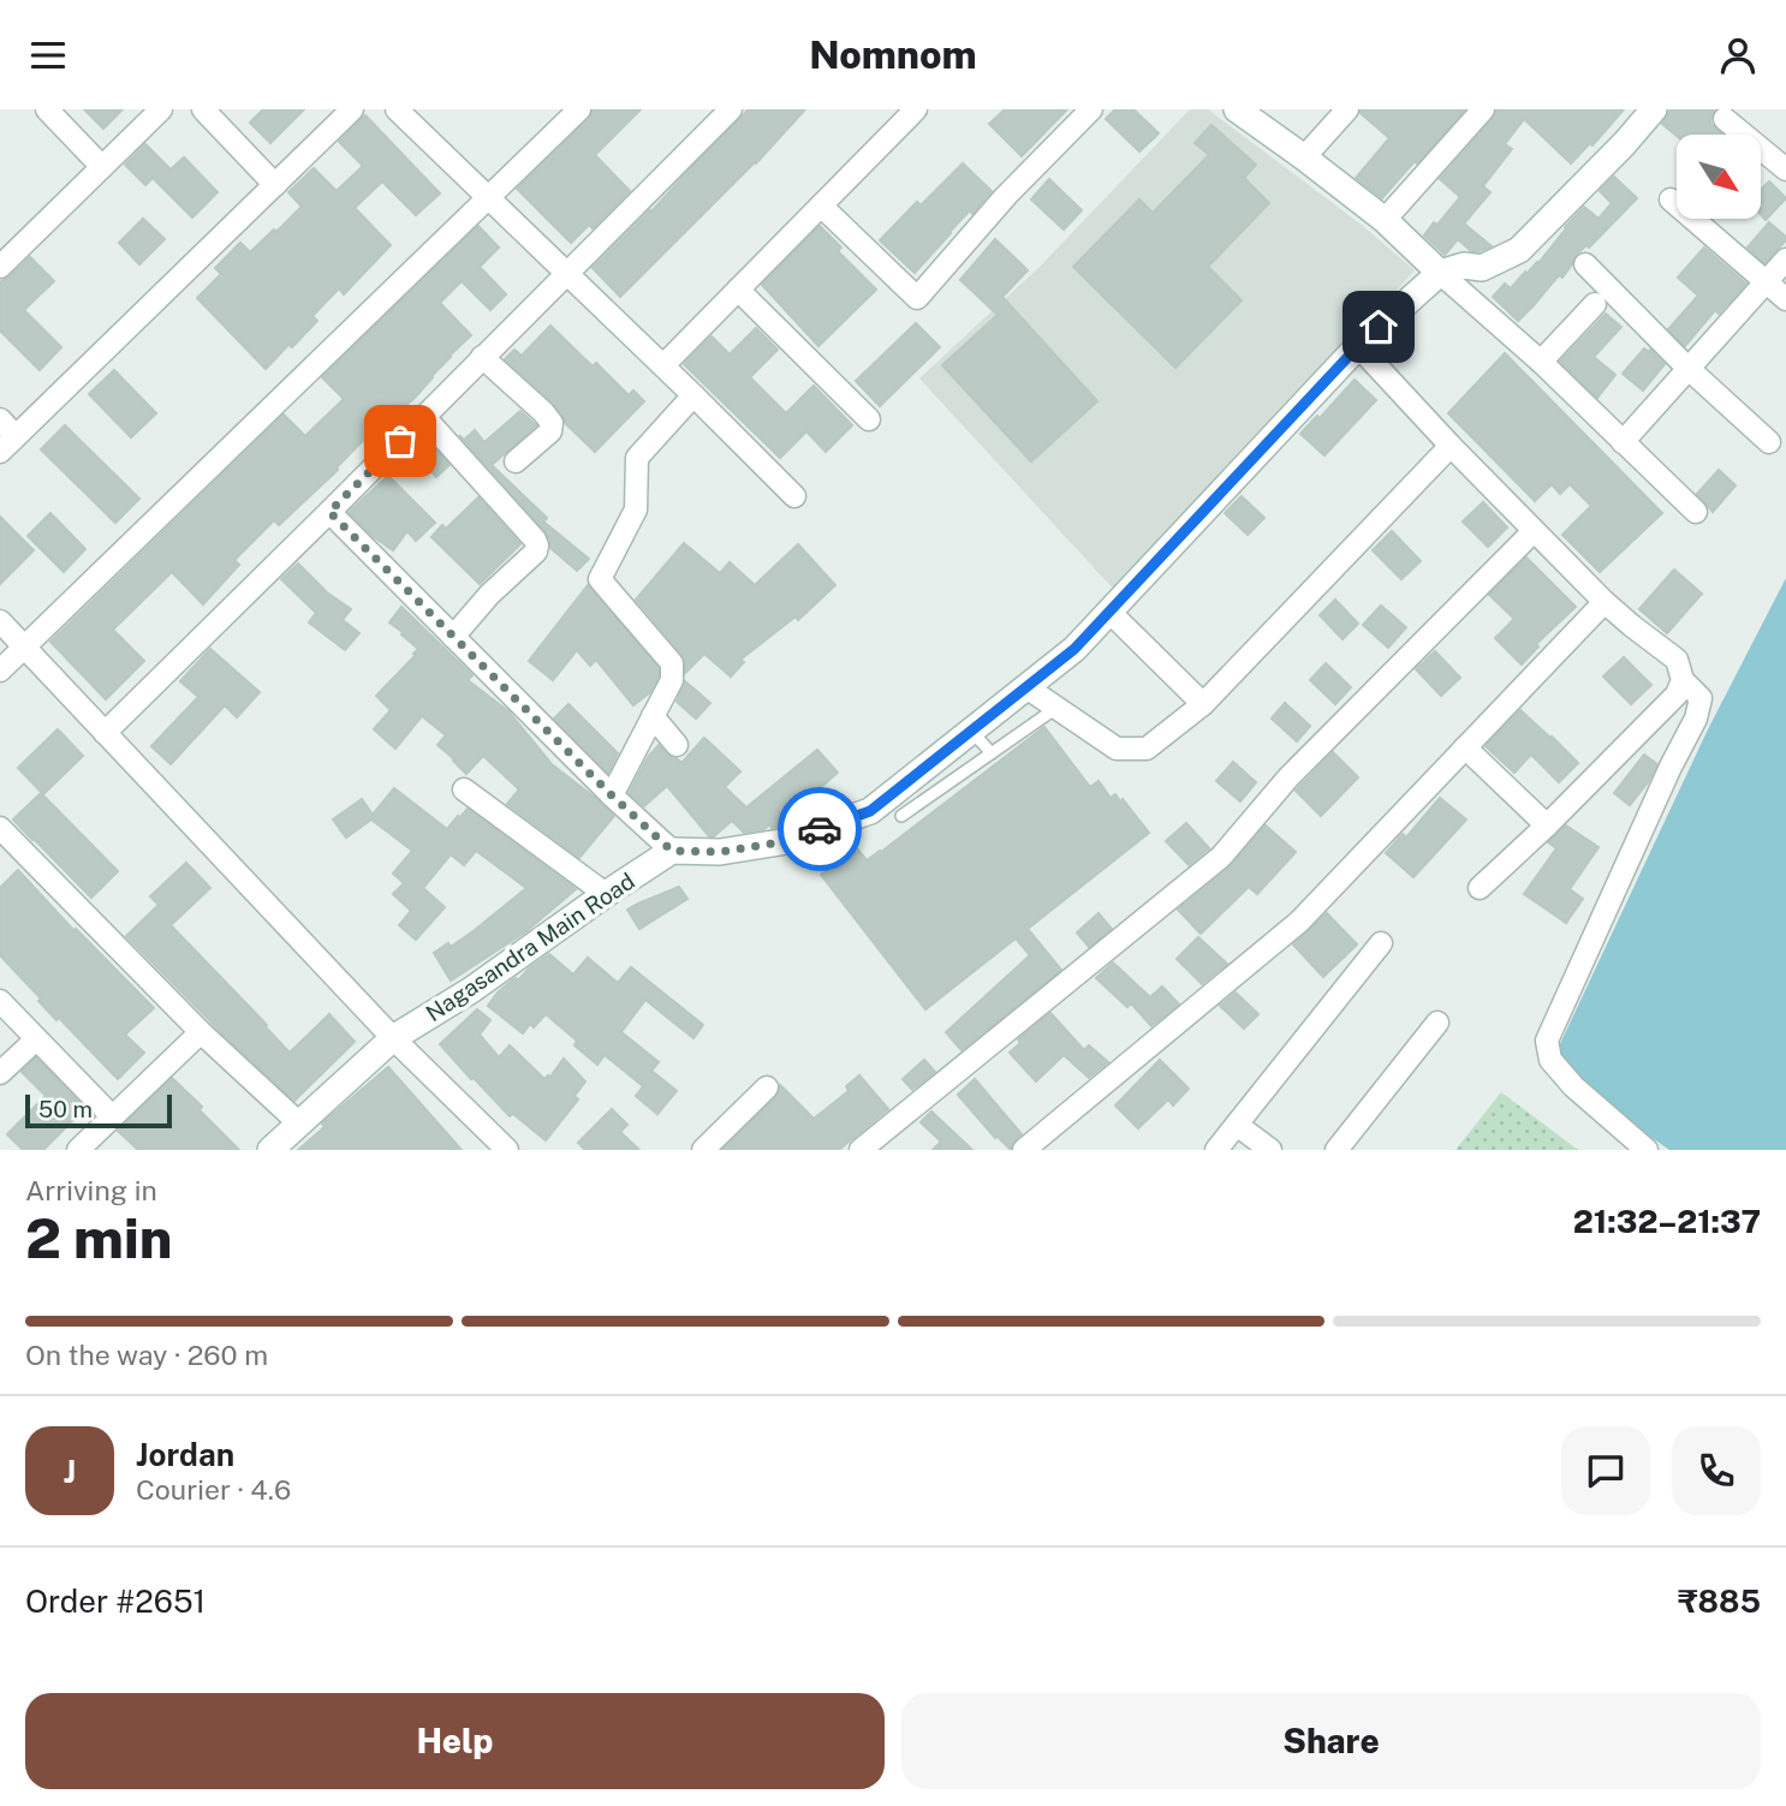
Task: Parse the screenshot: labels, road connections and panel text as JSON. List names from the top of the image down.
{
  "streets": {
    "street": ["Nagasandra Main Road"]
  },
  "scale_bar": "50 m",
  "north": "bottom right",
  "page": {
    "header": "Nomnom",
    "scale": "50 m",
    "heading": ["2 min", "Arriving in", "21:32–21:37"],
    "panel": [
      "Jordan",
      "Courier · 4.6",
      "Order #2651",
      "₹885"
    ],
    "bar": "On the way · 260 m",
    "round": "J",
    "buttons": ["Help", "Share"]
  }
}
